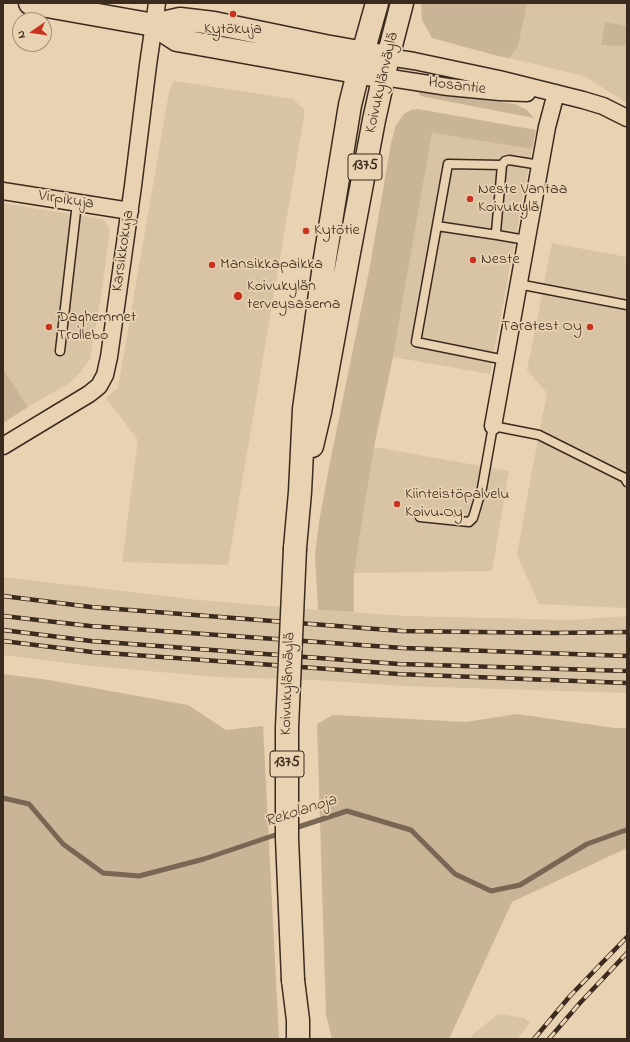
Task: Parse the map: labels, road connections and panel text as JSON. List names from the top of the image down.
{
  "streets": {
    "main road": ["Koivukylänväylä", "Hosantie", "1375"],
    "street": ["Virpikuja", "Karsikkokuja"]
  },
  "crossings": [
    ["Koivukylänväylä", "Hosantie"],
    ["Virpikuja", "Karsikkokuja"]
  ],
  "water": ["Rekolanoja"],
  "places": [
    "Kytökuja",
    "Neste Vantaa Koivukylä",
    "Kytötie",
    "Neste",
    "Mansikkapaikka",
    "Koivukylän terveysasema",
    "Daghemmet Trollebo",
    "Taratest Oy",
    "Kiinteistöpalvelu Koivu Oy"
  ],
  "north": "left"
}
